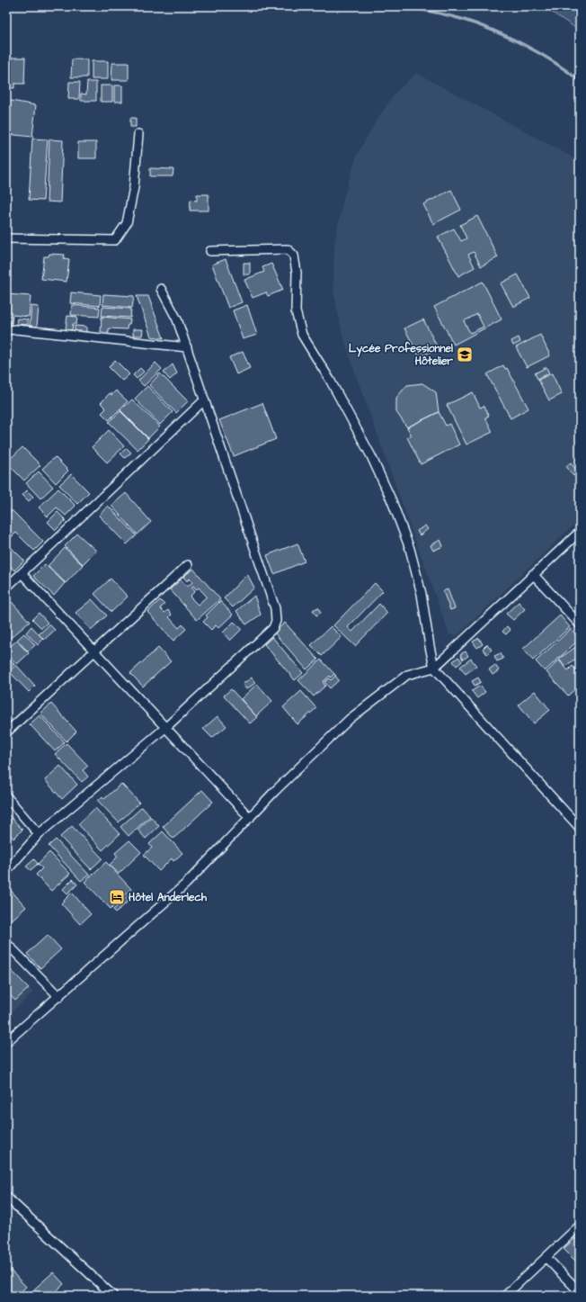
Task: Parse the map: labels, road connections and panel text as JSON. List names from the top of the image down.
{
  "places": {
    "school or university": ["Lycée Professionnel Hôtelier"],
    "hotel": ["Hôtel Anderlech"]
  }
}
